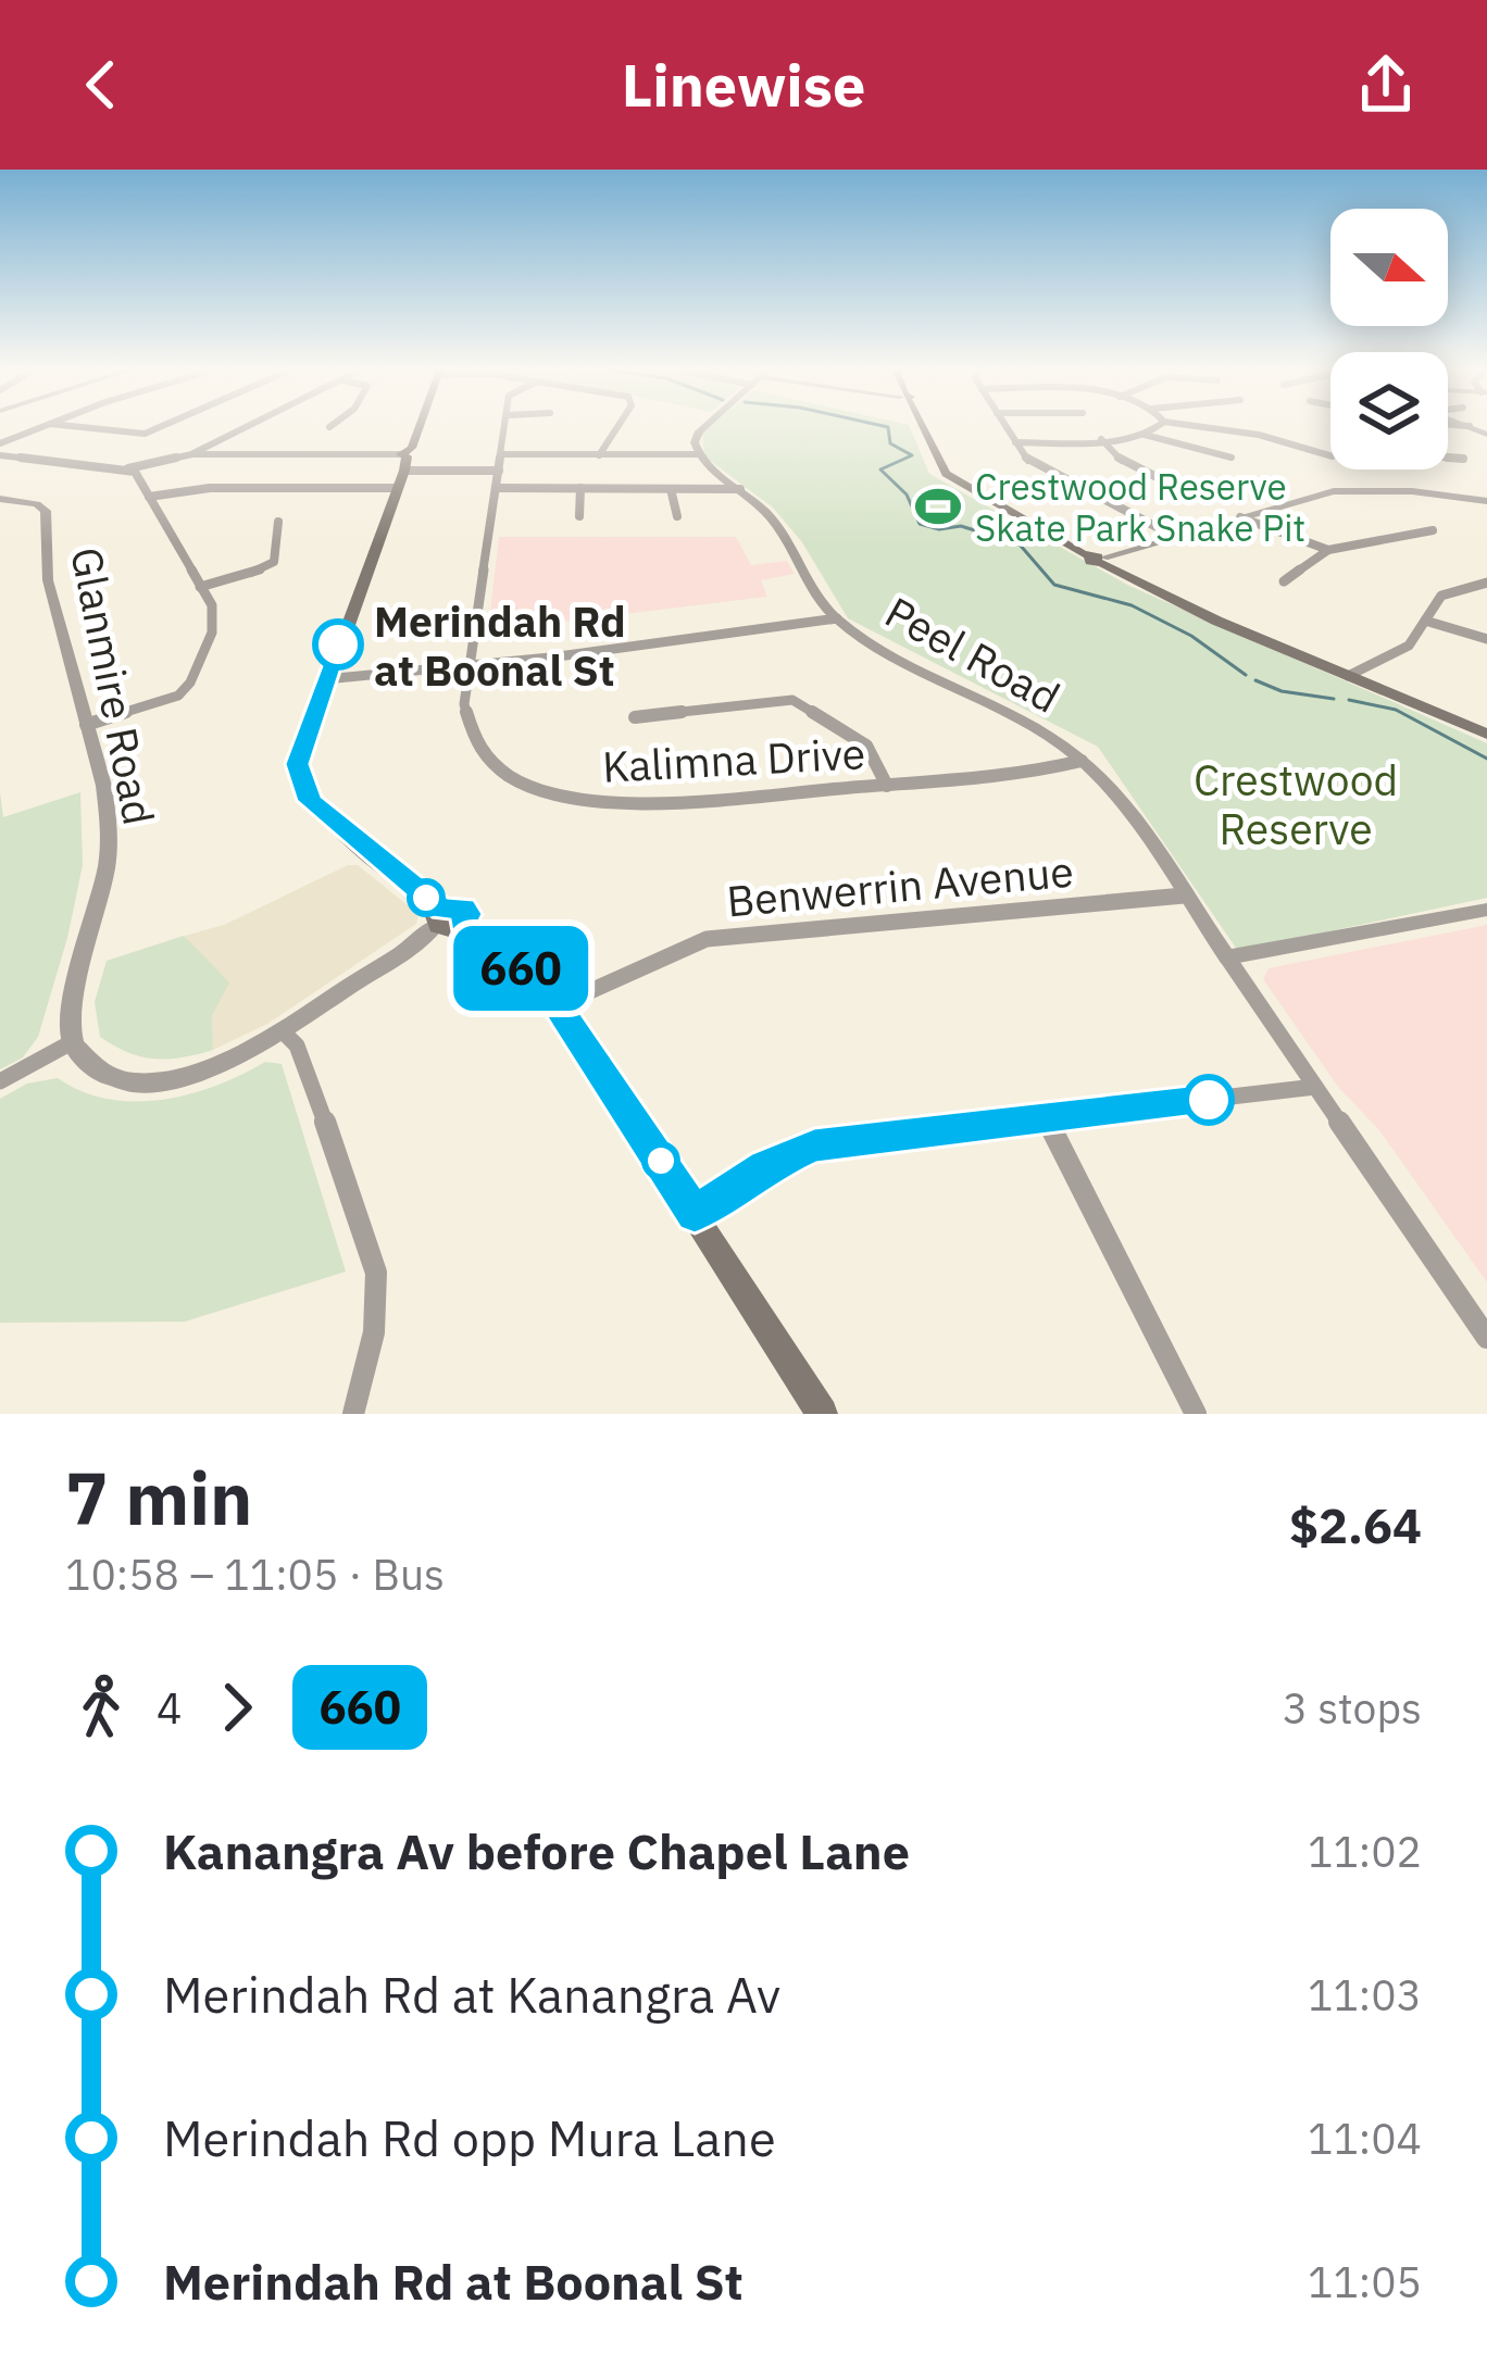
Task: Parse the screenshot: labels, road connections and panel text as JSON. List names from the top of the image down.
{
  "streets": {
    "street": [
      "Peel Road",
      "Glanmire Road",
      "Kalimna Drive",
      "Benwerrin Avenue"
    ]
  },
  "crossings": [
    ["Peel Road", "Kalimna Drive"],
    ["Peel Road", "Benwerrin Avenue"]
  ],
  "parks": ["Crestwood Reserve"],
  "places": {
    "sports": ["Crestwood Reserve Skate Park Snake Pit"],
    "other": ["Merindah Rd at Boonal St"]
  },
  "lines": ["bus line 660"],
  "north": "right",
  "page": {
    "header": "Linewise",
    "on_map": "660",
    "heading": ["7 min", "10:58 – 11:05 · Bus", "$2.64"],
    "legs": ["4", "660", "3 stops"],
    "list": [
      {
        "name": "Kanangra Av before Chapel Lane",
        "value": "11:02"
      },
      {
        "name": "Merindah Rd at Kanangra Av",
        "value": "11:03"
      },
      {
        "name": "Merindah Rd opp Mura Lane",
        "value": "11:04"
      },
      {
        "name": "Merindah Rd at Boonal St",
        "value": "11:05"
      }
    ]
  }
}
